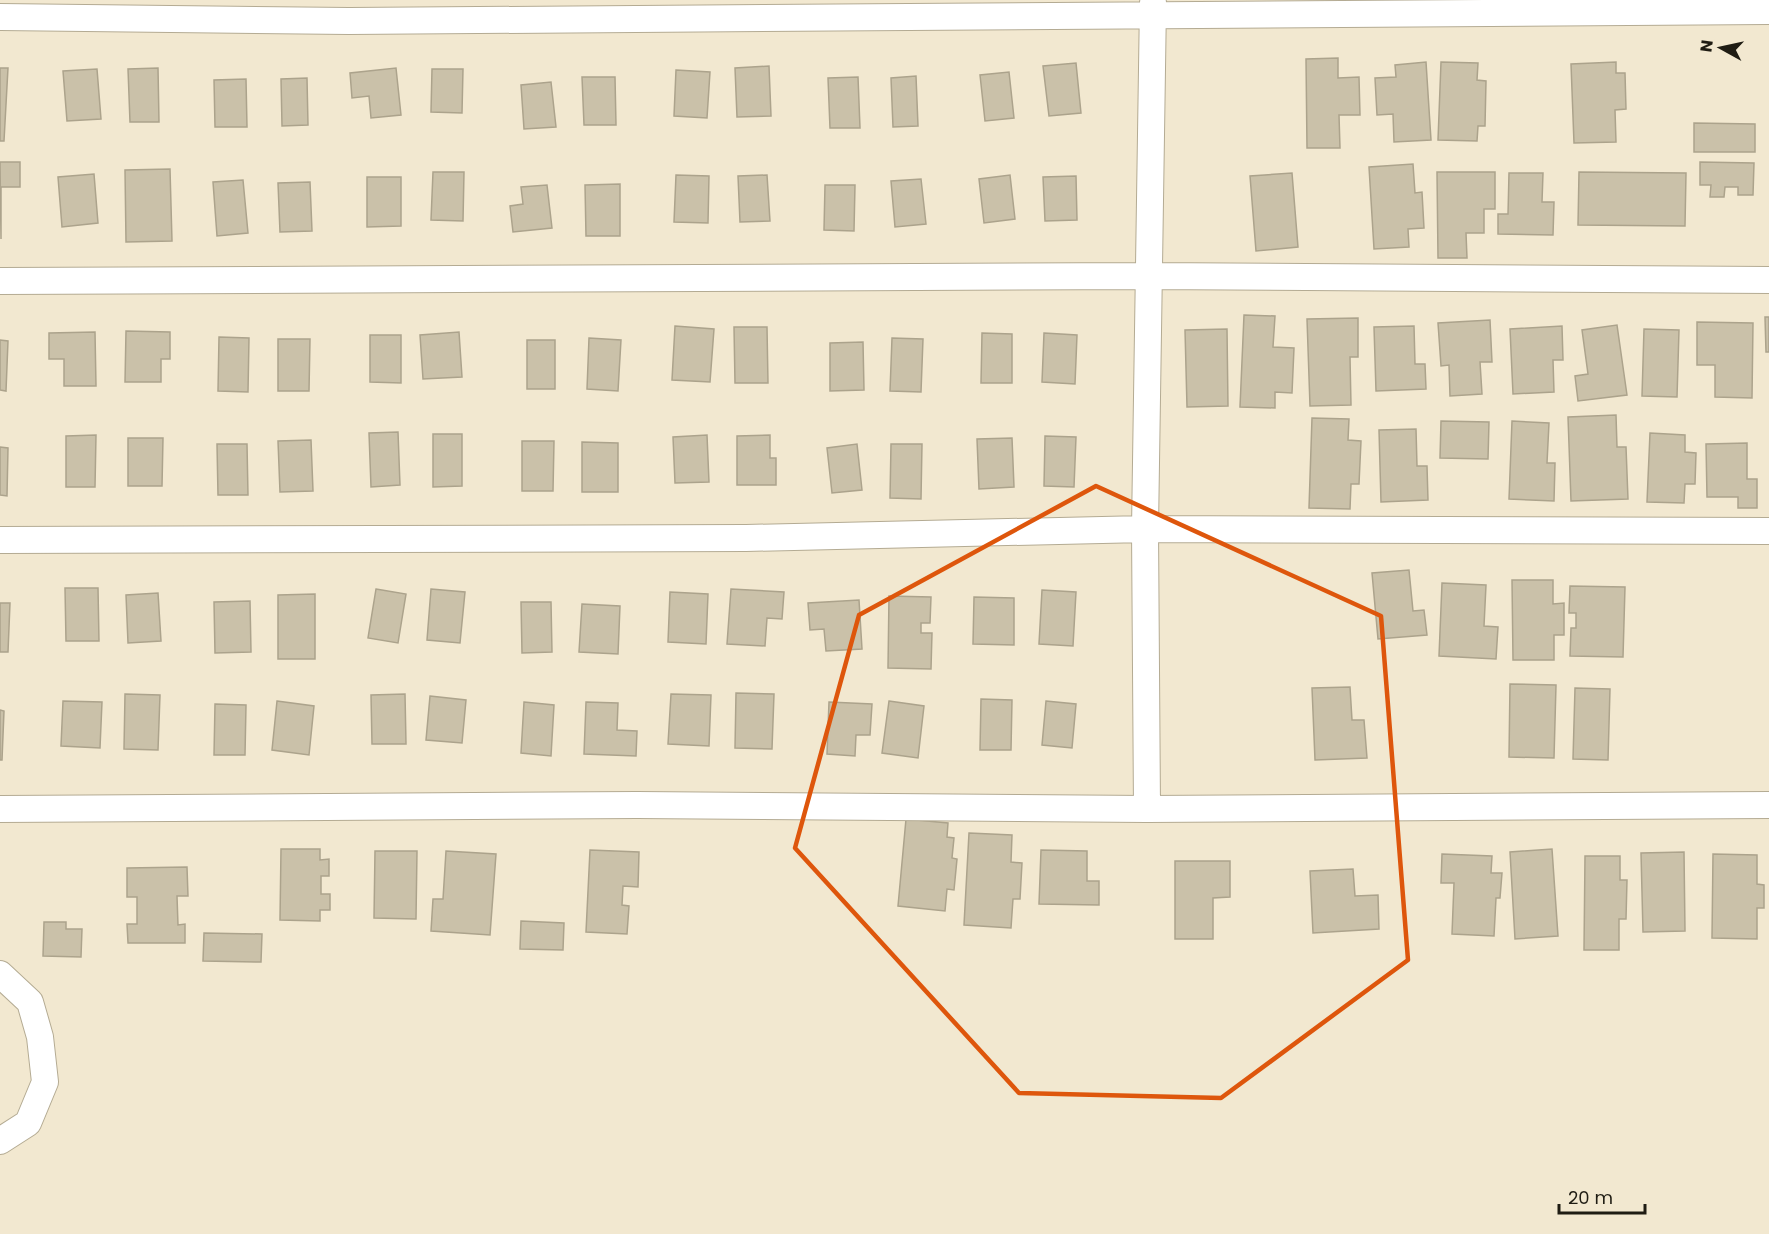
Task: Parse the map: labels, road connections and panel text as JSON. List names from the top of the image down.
{
  "scale_bar": "20 m",
  "north": "left"
}
